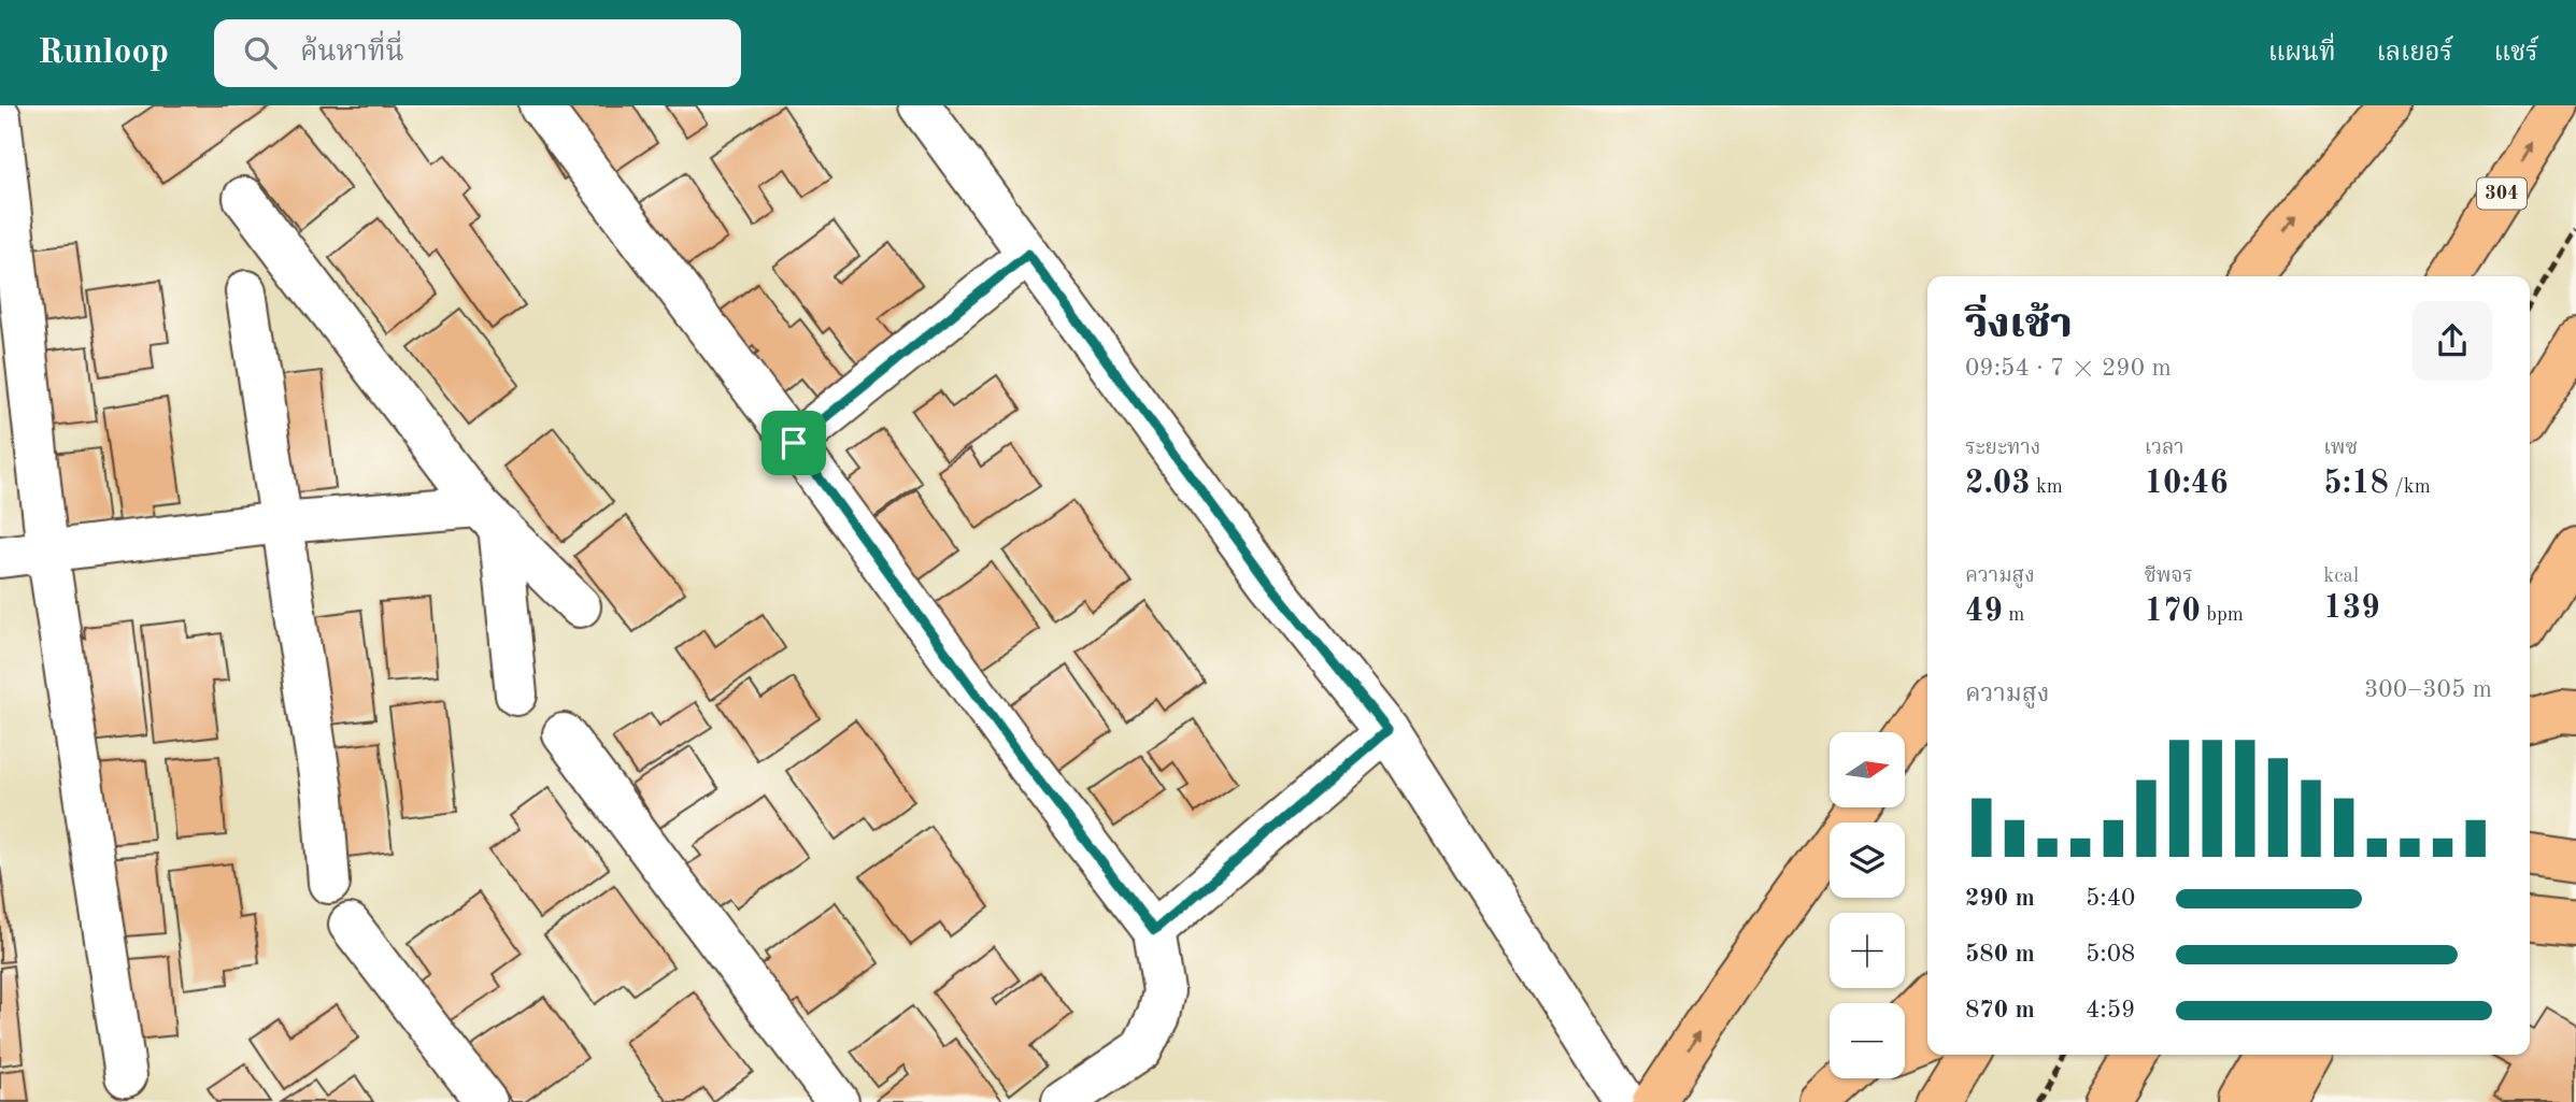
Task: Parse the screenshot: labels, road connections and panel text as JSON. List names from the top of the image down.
{
  "streets": {
    "main road": ["304"]
  },
  "north": "right",
  "page": {
    "header": "Runloop",
    "search": "ค้นหาที่นี่",
    "nav": ["แผนที่", "เลเยอร์", "แชร์"],
    "heading": ["วิ่งเช้า", "09:54 · 7 × 290 m"],
    "stats": [
      ["ระยะทาง", "2.03 km"],
      ["เวลา", "10:46"],
      ["เพซ", "5:18 /km"],
      ["ความสูง", "49 m"],
      ["ชีพจร", "170 bpm"],
      ["kcal", "139"]
    ],
    "chart": ["ความสูง", "300–305 m"],
    "map_buttons": ["+", "−"],
    "list": [
      {
        "name": "290 m",
        "note": "5:40"
      },
      {
        "name": "580 m",
        "note": "5:08"
      },
      {
        "name": "870 m",
        "note": "4:59"
      }
    ]
  }
}
